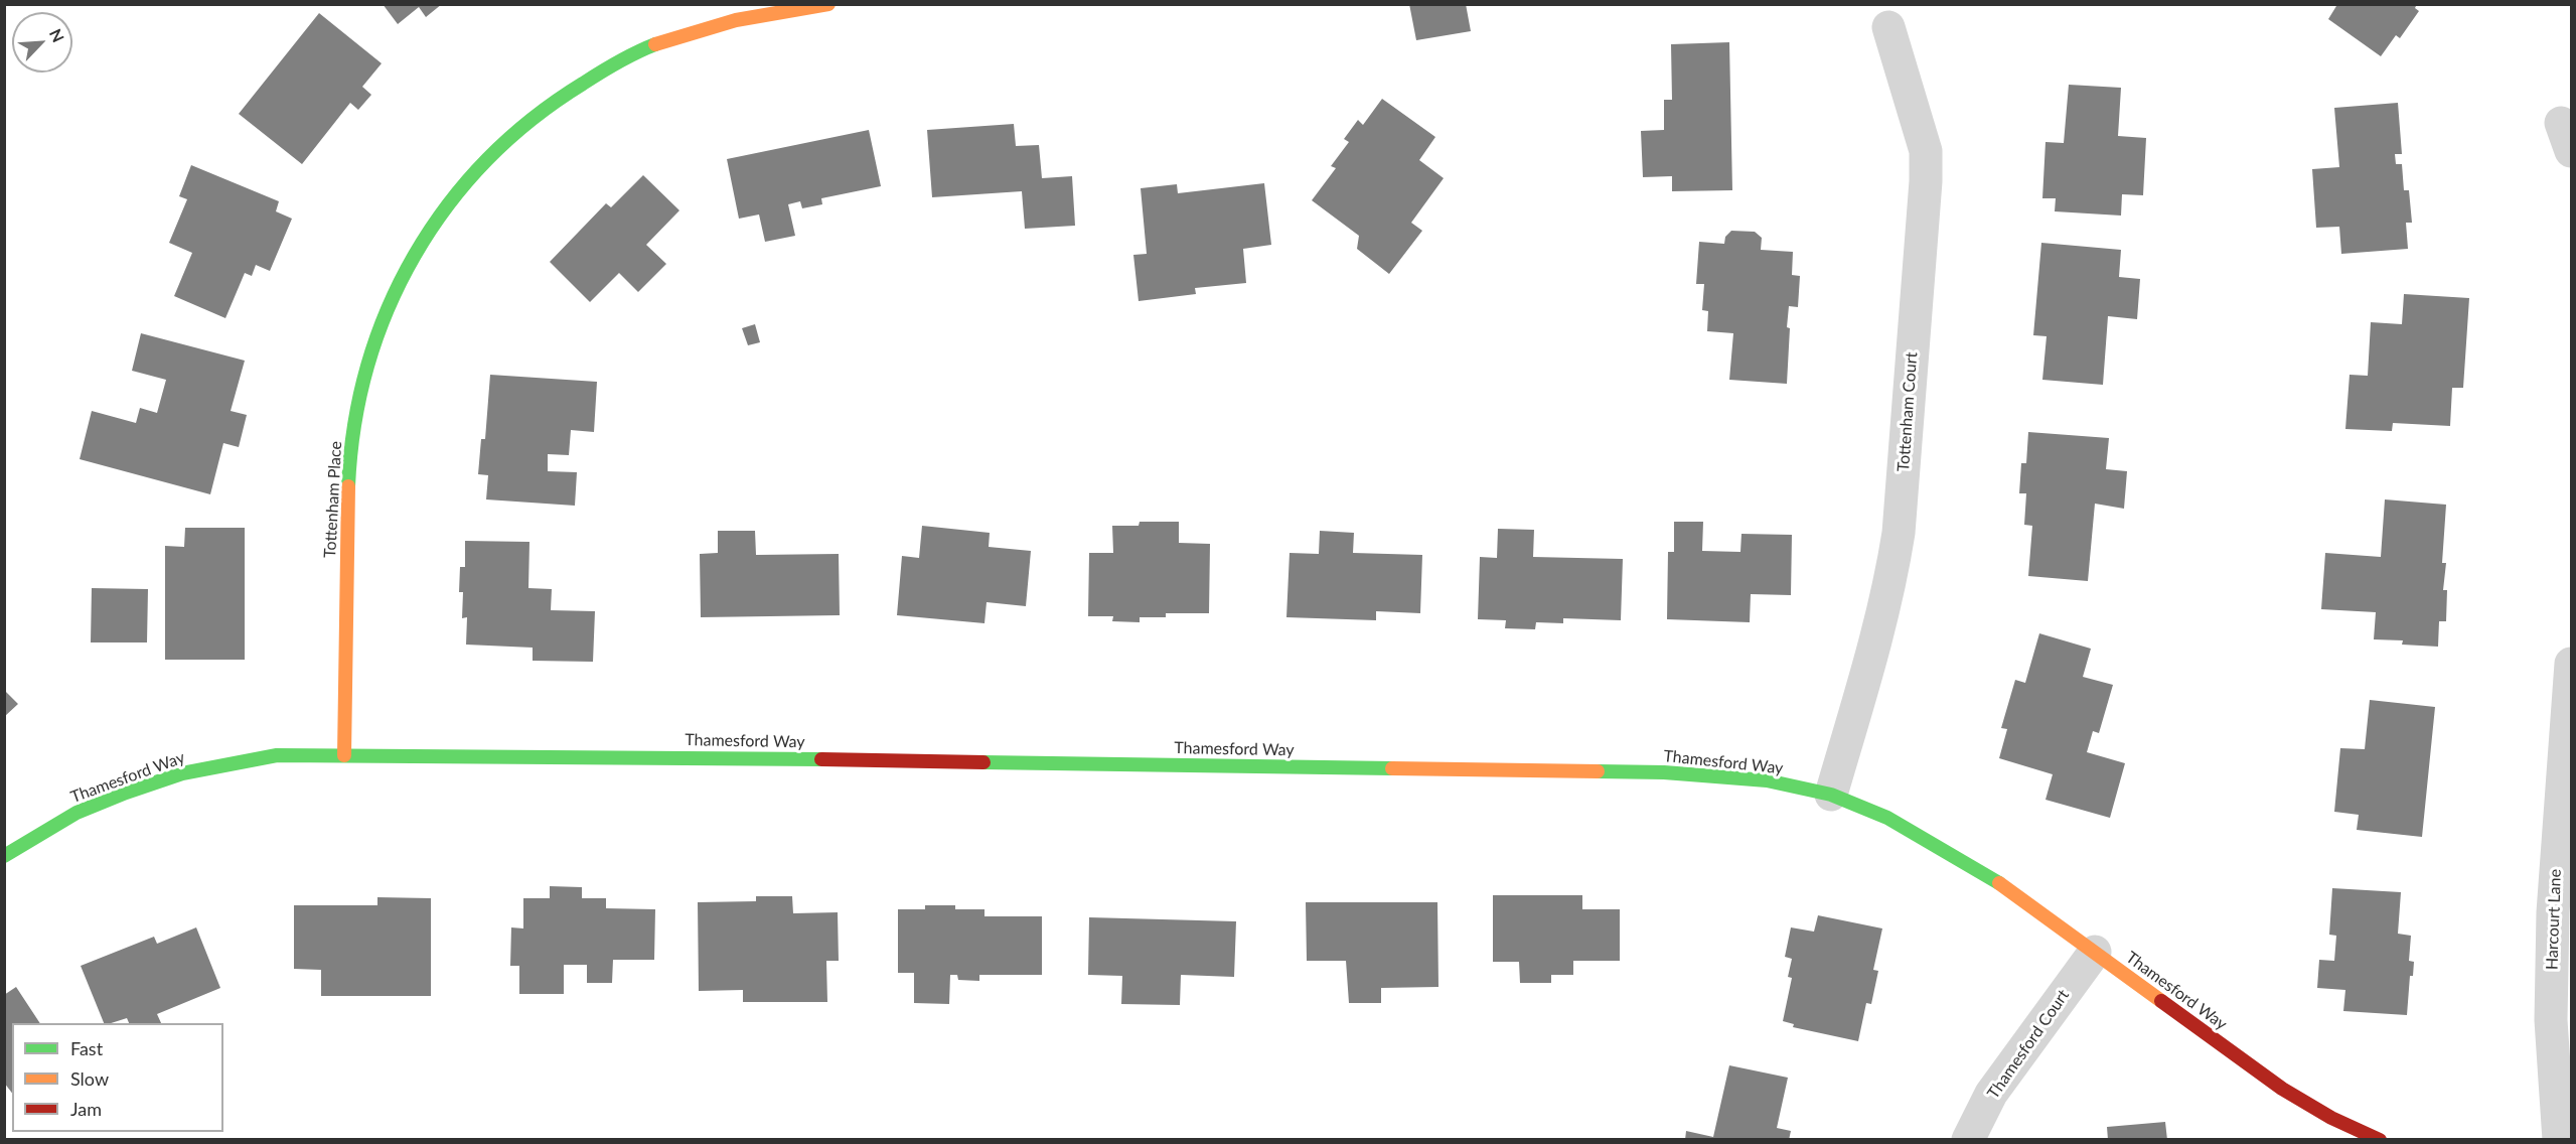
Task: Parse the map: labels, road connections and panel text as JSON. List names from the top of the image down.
{
  "streets": {
    "street": [
      "Tottenham Court",
      "Tottenham Place",
      "Thamesford Way",
      "Harcourt Lane",
      "Thamesford Court"
    ]
  },
  "crossings": [
    ["Tottenham Court", "Thamesford Way"],
    ["Tottenham Place", "Thamesford Way"],
    ["Thamesford Way", "Thamesford Court"]
  ],
  "legend": ["Fast", "Slow", "Jam"],
  "north": "top right"
}
